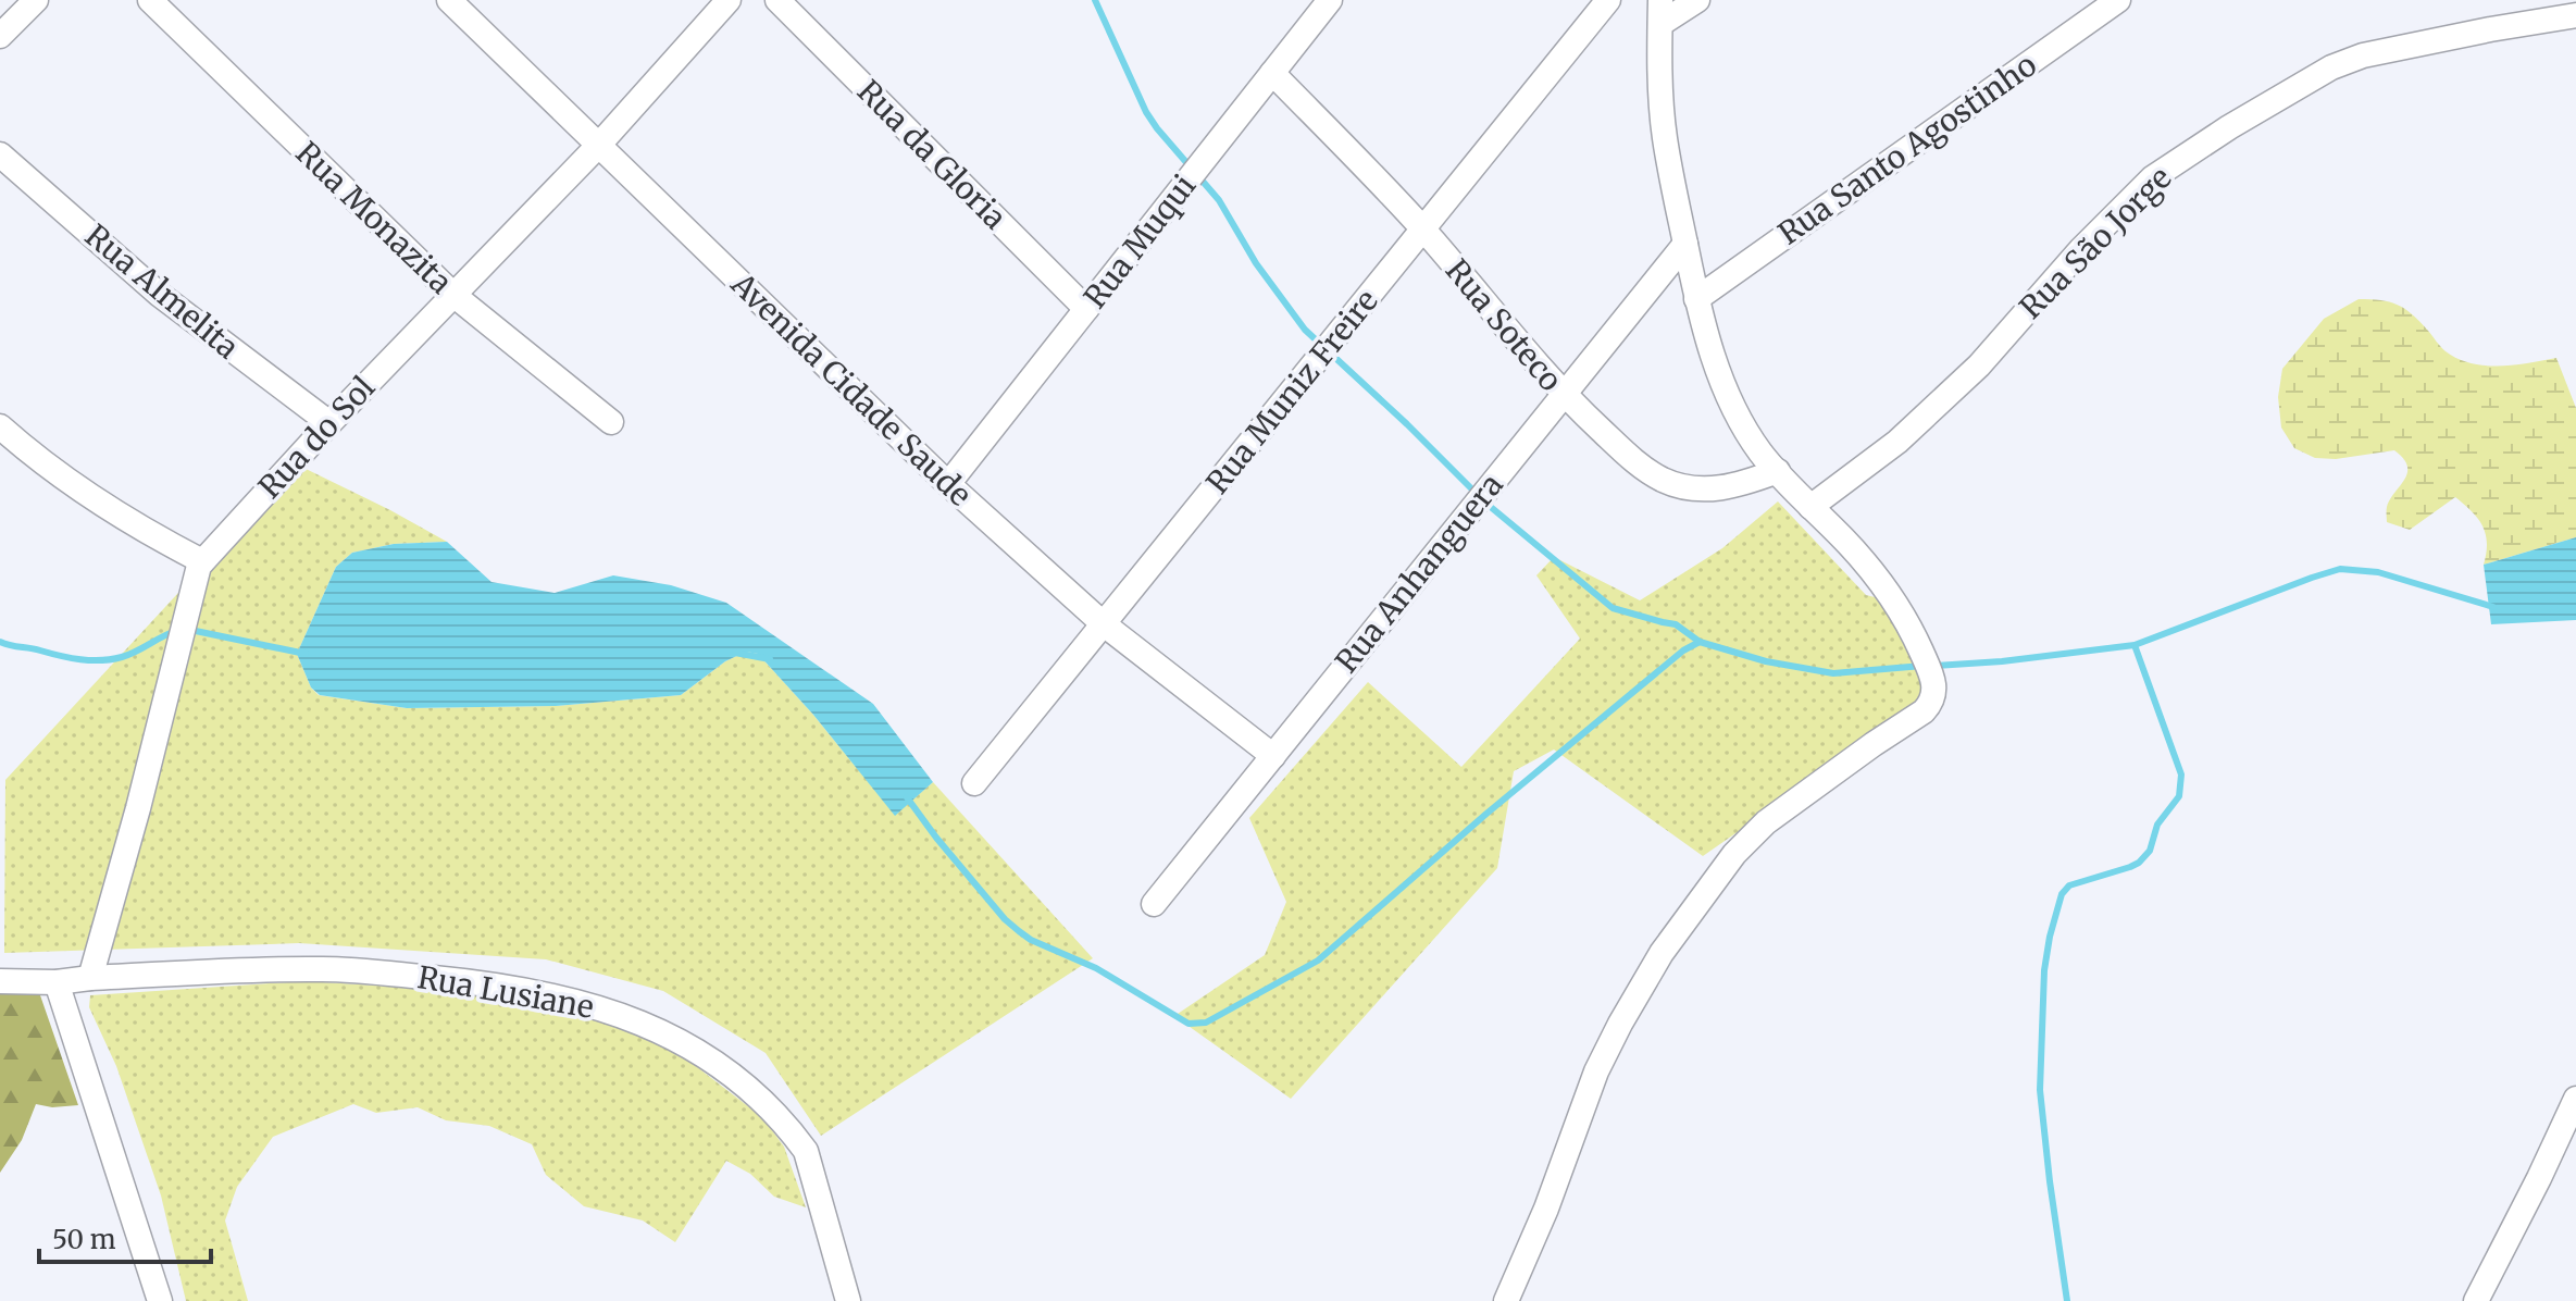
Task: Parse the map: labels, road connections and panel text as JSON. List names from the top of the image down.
{
  "streets": {
    "street": [
      "Rua Santo Agostinho",
      "Rua da Gloria",
      "Rua Monazita",
      "Rua Muqui",
      "Rua São Jorge",
      "Rua Almelita",
      "Rua Soteco",
      "Avenida Cidade Saude",
      "Rua Muniz Freire",
      "Rua do Sol",
      "Rua Anhanguera",
      "Rua Lusiane"
    ]
  },
  "crossings": [
    ["Rua da Gloria", "Rua Muqui"],
    ["Rua Monazita", "Rua do Sol"],
    ["Rua Muqui", "Rua Soteco"],
    ["Rua Muqui", "Avenida Cidade Saude"],
    ["Rua Almelita", "Rua do Sol"],
    ["Rua Soteco", "Rua Muniz Freire"],
    ["Rua Soteco", "Rua Anhanguera"],
    ["Avenida Cidade Saude", "Rua Muniz Freire"],
    ["Avenida Cidade Saude", "Rua do Sol"],
    ["Avenida Cidade Saude", "Rua Anhanguera"],
    ["Rua do Sol", "Rua Lusiane"]
  ],
  "scale_bar": "50 m"
}
